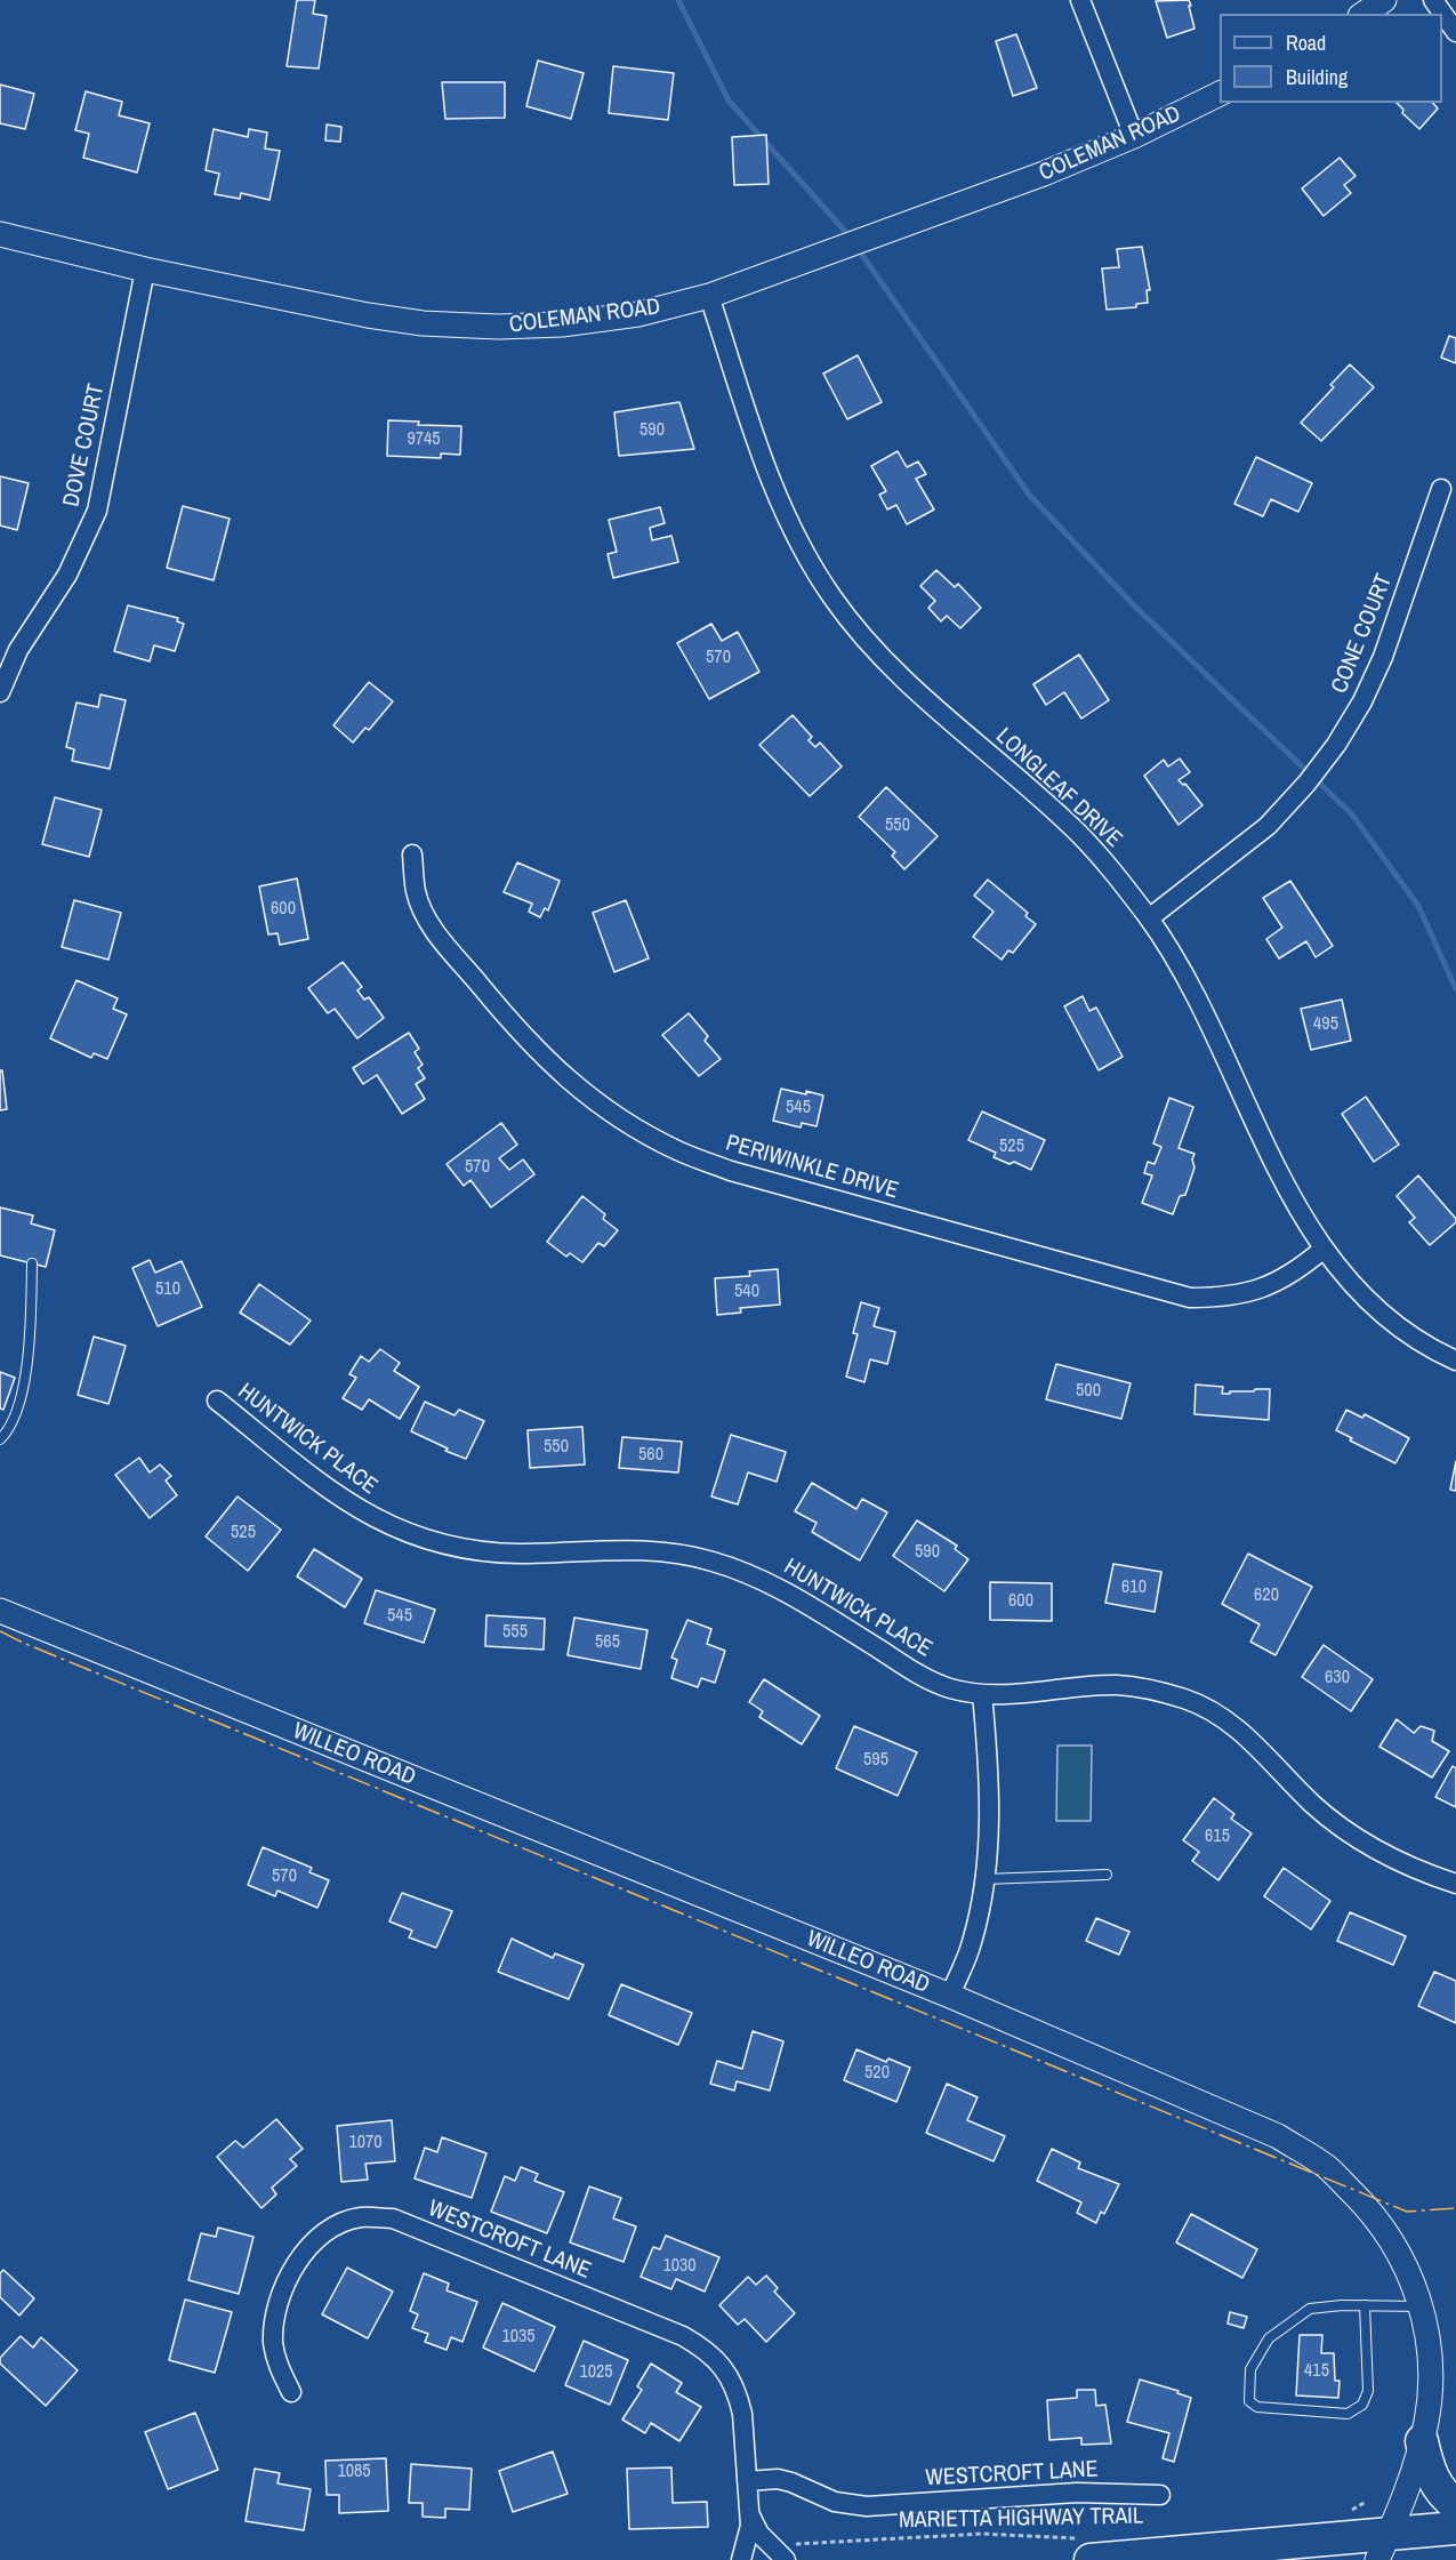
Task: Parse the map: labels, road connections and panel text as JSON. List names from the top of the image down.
{
  "streets": {
    "street": [
      "COLEMAN ROAD",
      "DOVE COURT",
      "CONE COURT",
      "LONGLEAF DRIVE",
      "PERIWINKLE DRIVE",
      "HUNTWICK PLACE",
      "WILLEO ROAD",
      "WESTCROFT LANE"
    ],
    "path": ["MARIETTA HIGHWAY TRAIL"]
  },
  "crossings": [
    ["COLEMAN ROAD", "DOVE COURT"],
    ["COLEMAN ROAD", "LONGLEAF DRIVE"],
    ["CONE COURT", "LONGLEAF DRIVE"],
    ["LONGLEAF DRIVE", "PERIWINKLE DRIVE"],
    ["WESTCROFT LANE", "MARIETTA HIGHWAY TRAIL"]
  ],
  "house_numbers": [
    "590",
    "9745",
    "570",
    "550",
    "600",
    "495",
    "545",
    "525",
    "570",
    "510",
    "540",
    "500",
    "550",
    "560",
    "525",
    "590",
    "610",
    "620",
    "600",
    "545",
    "555",
    "565",
    "630",
    "595",
    "615",
    "570",
    "520",
    "1070",
    "1030",
    "1035",
    "415",
    "1025",
    "1085"
  ],
  "legend": ["Road", "Building"]
}
